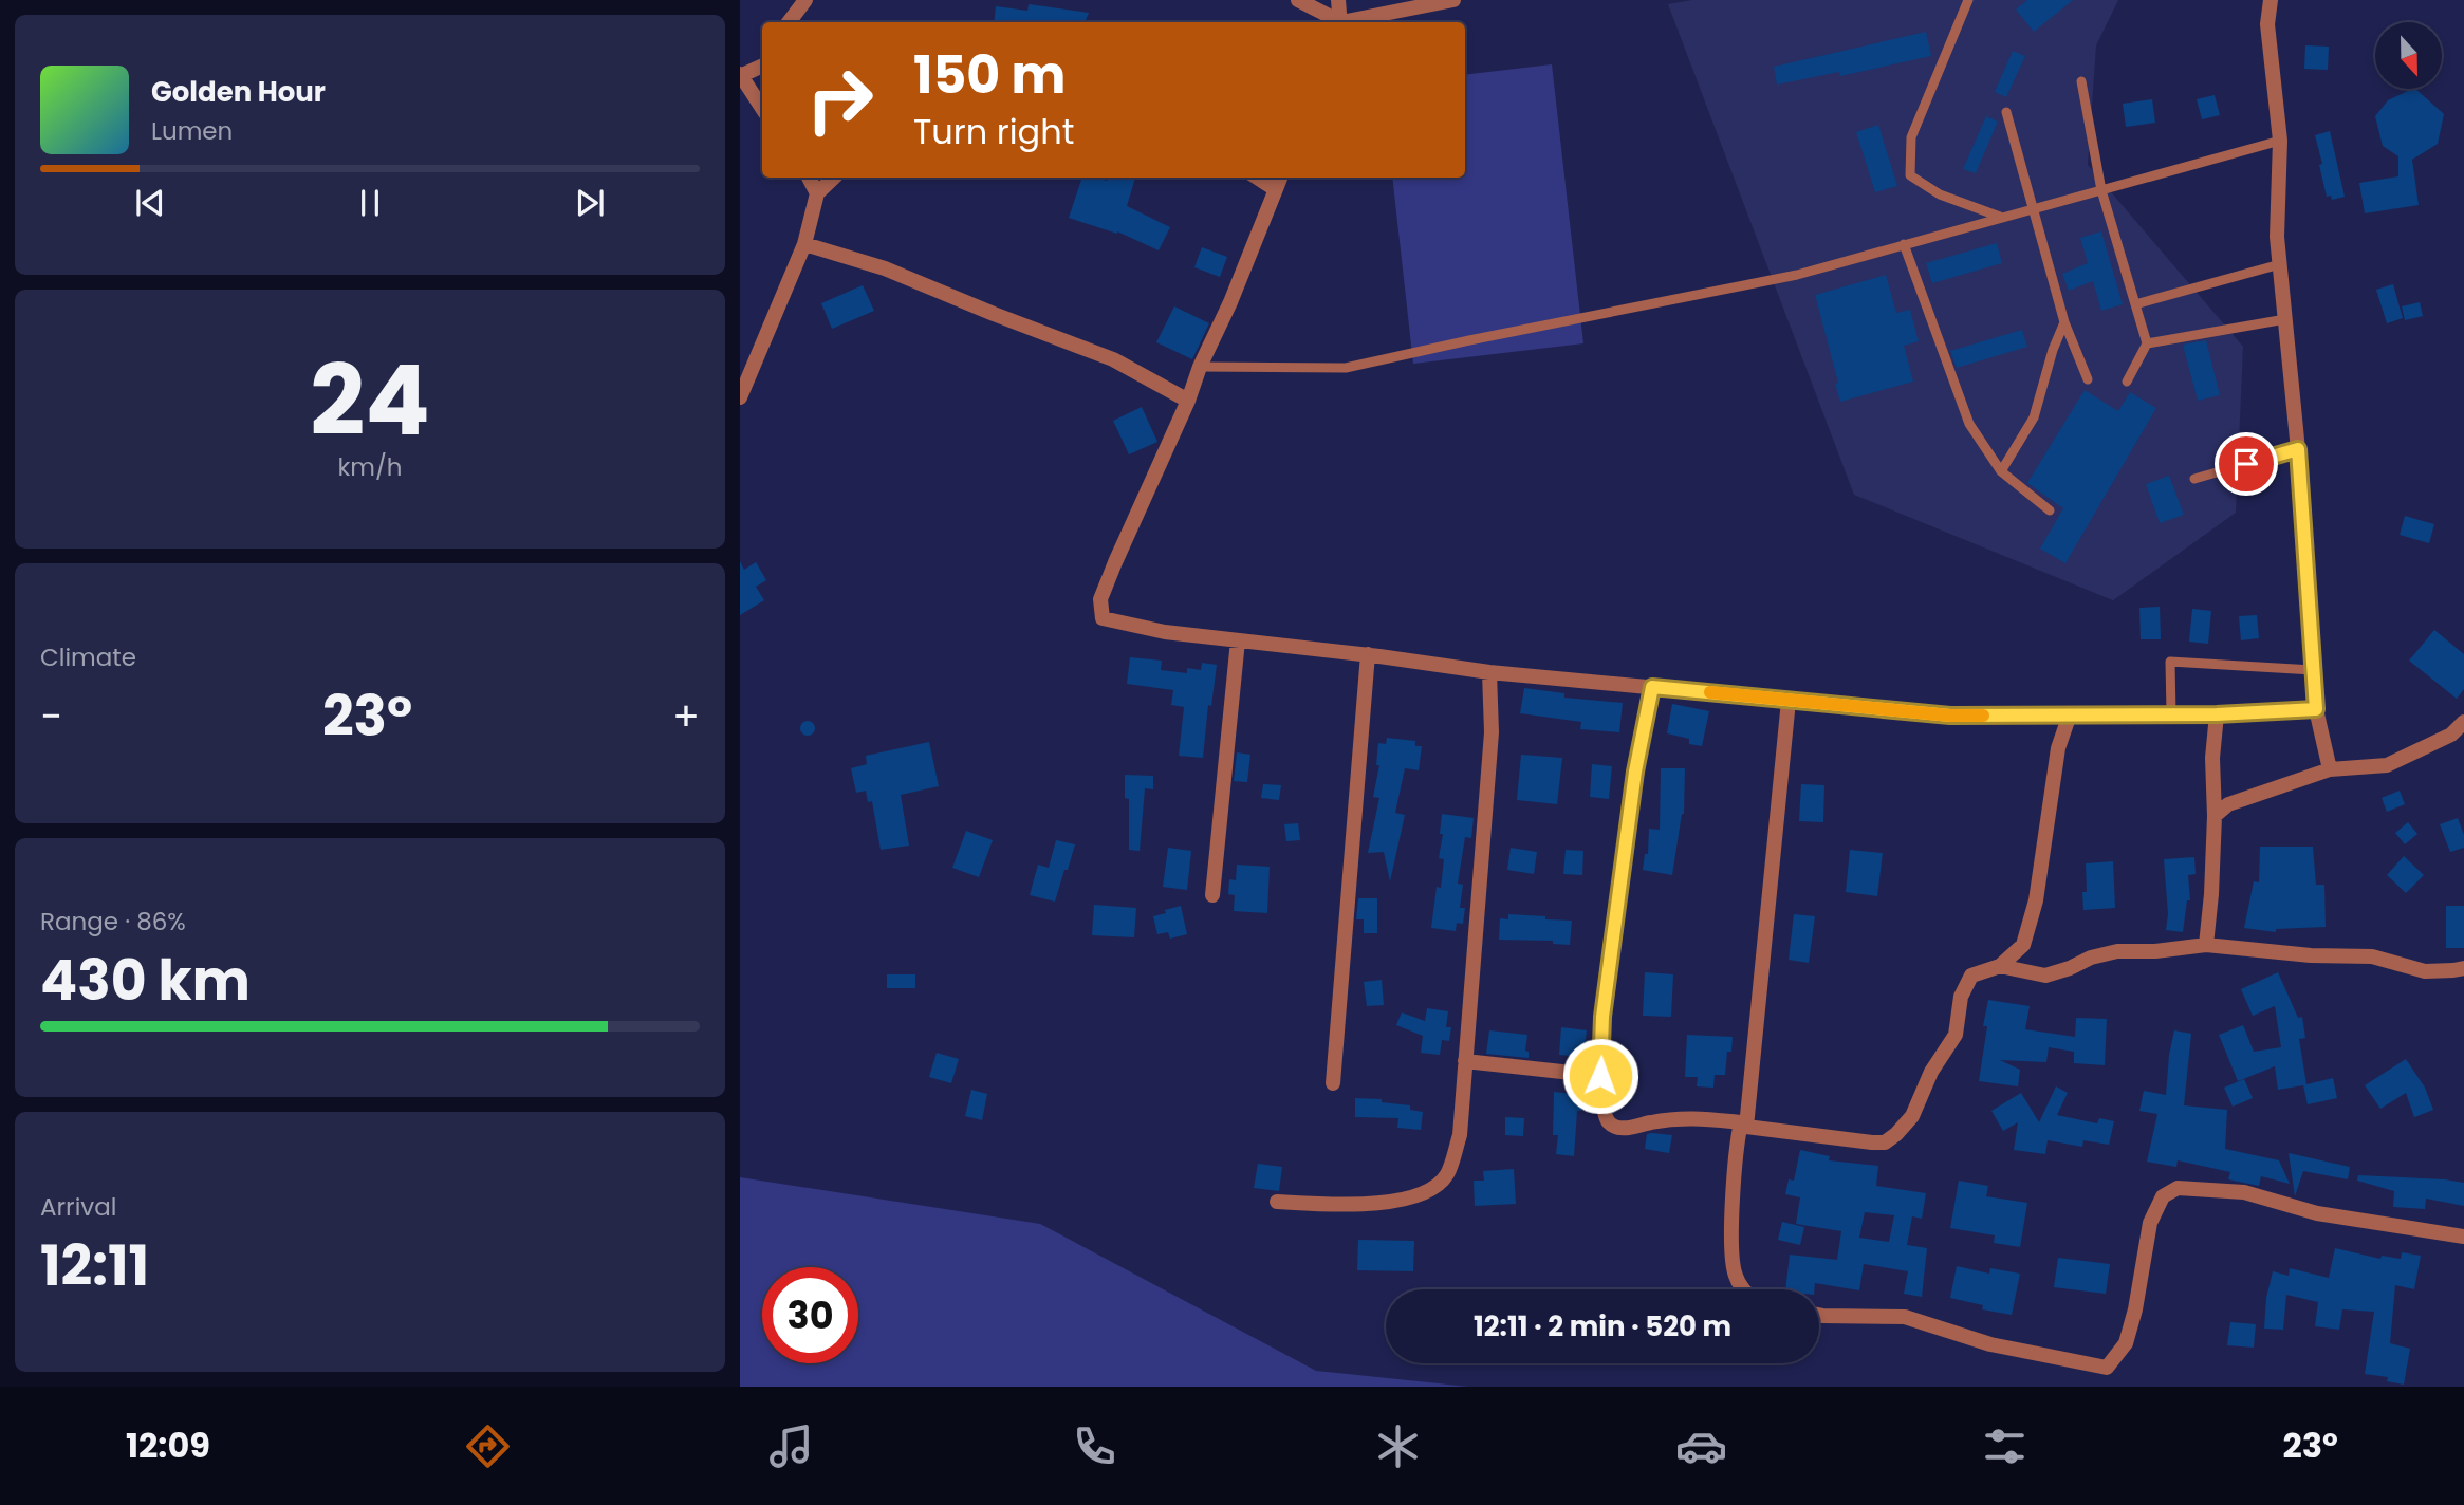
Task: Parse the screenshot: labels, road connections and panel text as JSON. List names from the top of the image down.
{
  "north": "bottom",
  "page": {
    "turn": ["150 m", "Turn right"],
    "song": ["Golden Hour", "Lumen"],
    "tile": [
      ["24", "km/h"],
      "Climate",
      ["Range · 86%", "430 km"],
      ["Arrival", "12:11"]
    ],
    "heat": ["−", "23°", "+"],
    "limit": "30",
    "trip": "12:11 · 2 min · 520 m",
    "tabs": ["12:09", "23°"]
  }
}
